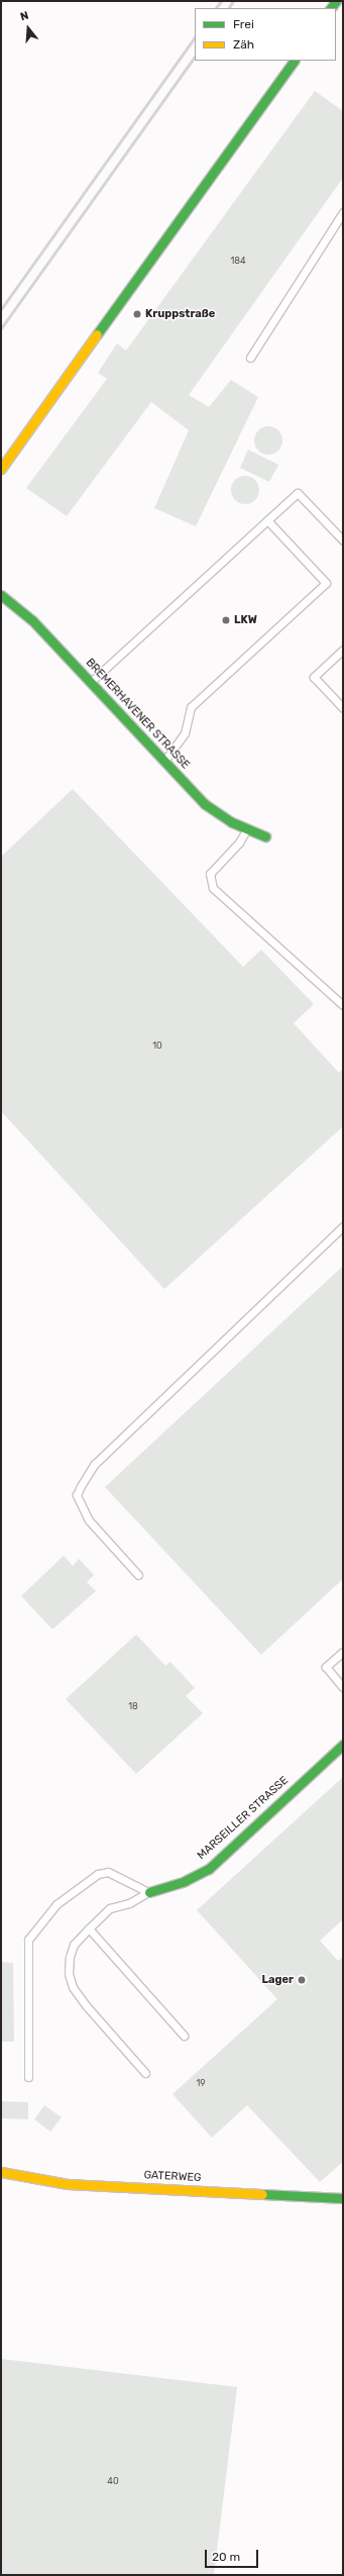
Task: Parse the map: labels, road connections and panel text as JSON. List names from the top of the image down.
{
  "streets": {
    "street": ["BREMERHAVENER STRASSE", "MARSEILLER STRASSE", "GATERWEG"]
  },
  "places": ["Kruppstraße", "LKW", "Lager"],
  "house_numbers": [
    "184",
    "10",
    "18",
    "19",
    "40"
  ],
  "legend": ["Frei", "Zäh"],
  "scale_bar": "20 m",
  "north": "top"
}
